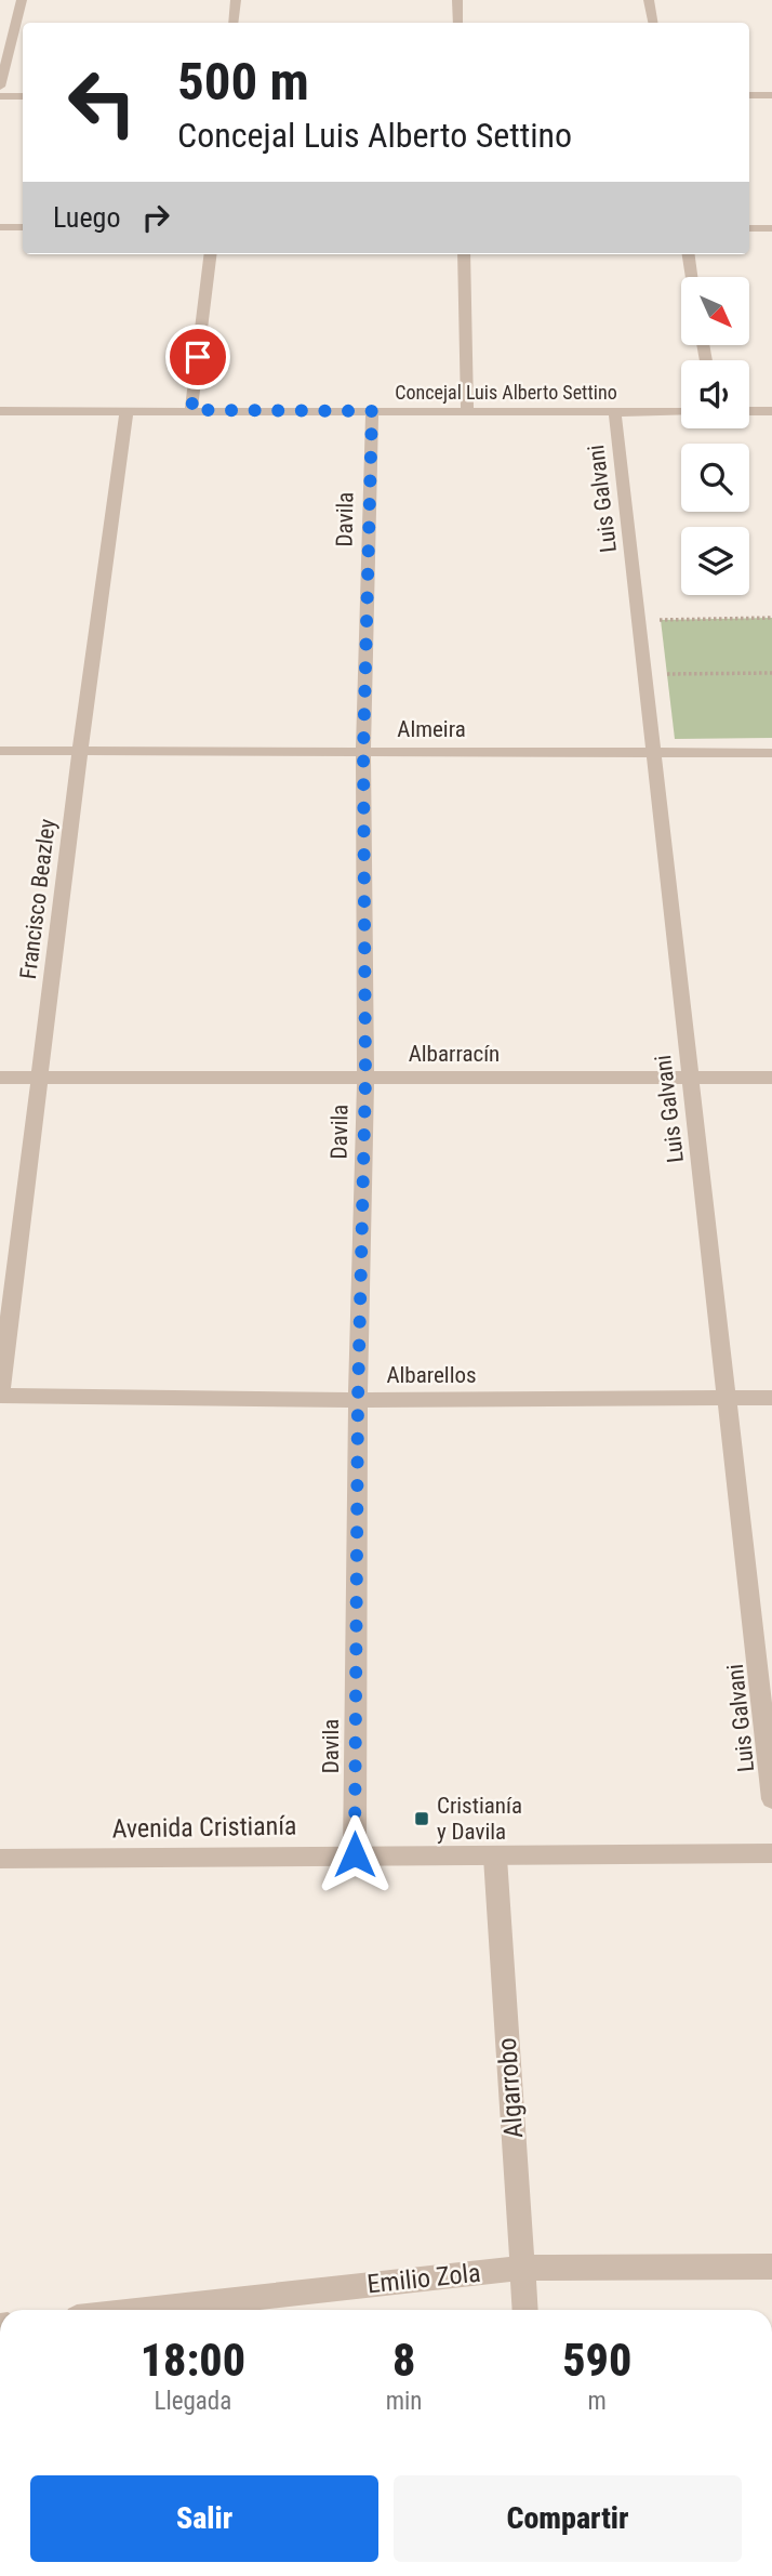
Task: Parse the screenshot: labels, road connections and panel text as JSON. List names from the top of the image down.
{
  "streets": {
    "street": [
      "Concejal Luis Alberto Settino",
      "Luis Galvani",
      "Davila",
      "Almeira",
      "Francisco Beazley",
      "Albarracín",
      "Albarellos",
      "Avenida Cristianía",
      "Algarrobo",
      "Emilio Zola"
    ]
  },
  "crossings": [
    ["Concejal Luis Alberto Settino", "Luis Galvani"],
    ["Concejal Luis Alberto Settino", "Davila"],
    ["Concejal Luis Alberto Settino", "Francisco Beazley"],
    ["Luis Galvani", "Almeira"],
    ["Luis Galvani", "Albarracín"],
    ["Luis Galvani", "Albarellos"],
    ["Davila", "Almeira"],
    ["Davila", "Albarracín"],
    ["Davila", "Albarellos"],
    ["Davila", "Avenida Cristianía"],
    ["Almeira", "Francisco Beazley"],
    ["Francisco Beazley", "Albarracín"],
    ["Francisco Beazley", "Albarellos"],
    ["Avenida Cristianía", "Algarrobo"],
    ["Algarrobo", "Emilio Zola"]
  ],
  "places": {
    "transit": ["Cristianía y Davila"]
  },
  "north": "bottom right",
  "page": {
    "turn": ["500 m", "Concejal Luis Alberto Settino"],
    "then": "Luego",
    "eta": [
      "18:00",
      "Llegada",
      "8",
      "min",
      "590",
      "m"
    ],
    "buttons": ["Salir", "Compartir"]
  }
}
